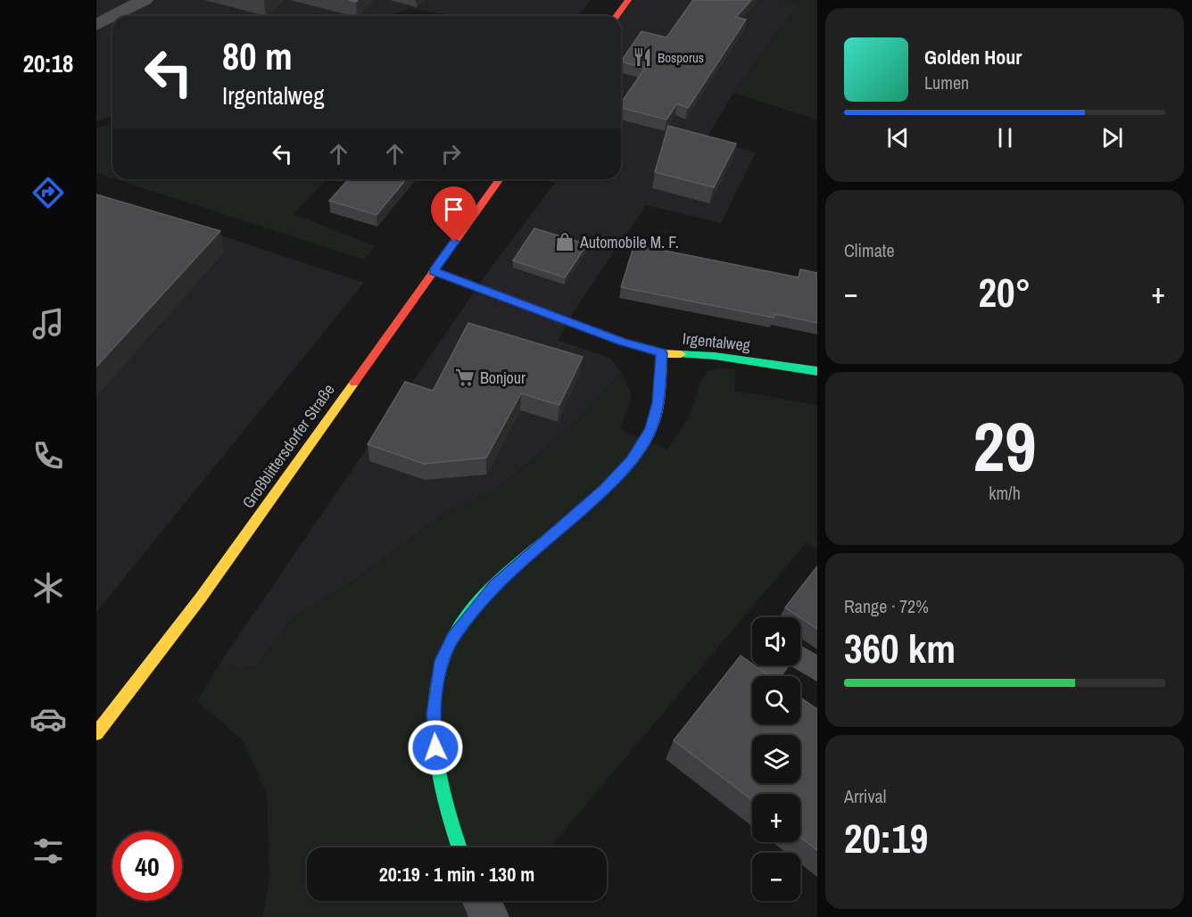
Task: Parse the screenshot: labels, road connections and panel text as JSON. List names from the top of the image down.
{
  "streets": {
    "street": ["Irgentalweg", "Großblittersdorfer Straße"]
  },
  "crossings": [
    ["Irgentalweg", "Großblittersdorfer Straße"]
  ],
  "places": {
    "restaurant": ["Bosporus"],
    "shop": ["Automobile M. F."],
    "supermarket": ["Bonjour"]
  },
  "page": {
    "tabs": "20:18",
    "turn": ["80 m", "Irgentalweg"],
    "song": ["Golden Hour", "Lumen"],
    "tile": [
      "Climate",
      ["29", "km/h"],
      ["Range · 72%", "360 km"],
      ["Arrival", "20:19"]
    ],
    "heat": ["−", "20°", "+"],
    "map_buttons": ["+", "−"],
    "limit": "40",
    "trip": "20:19 · 1 min · 130 m"
  }
}
